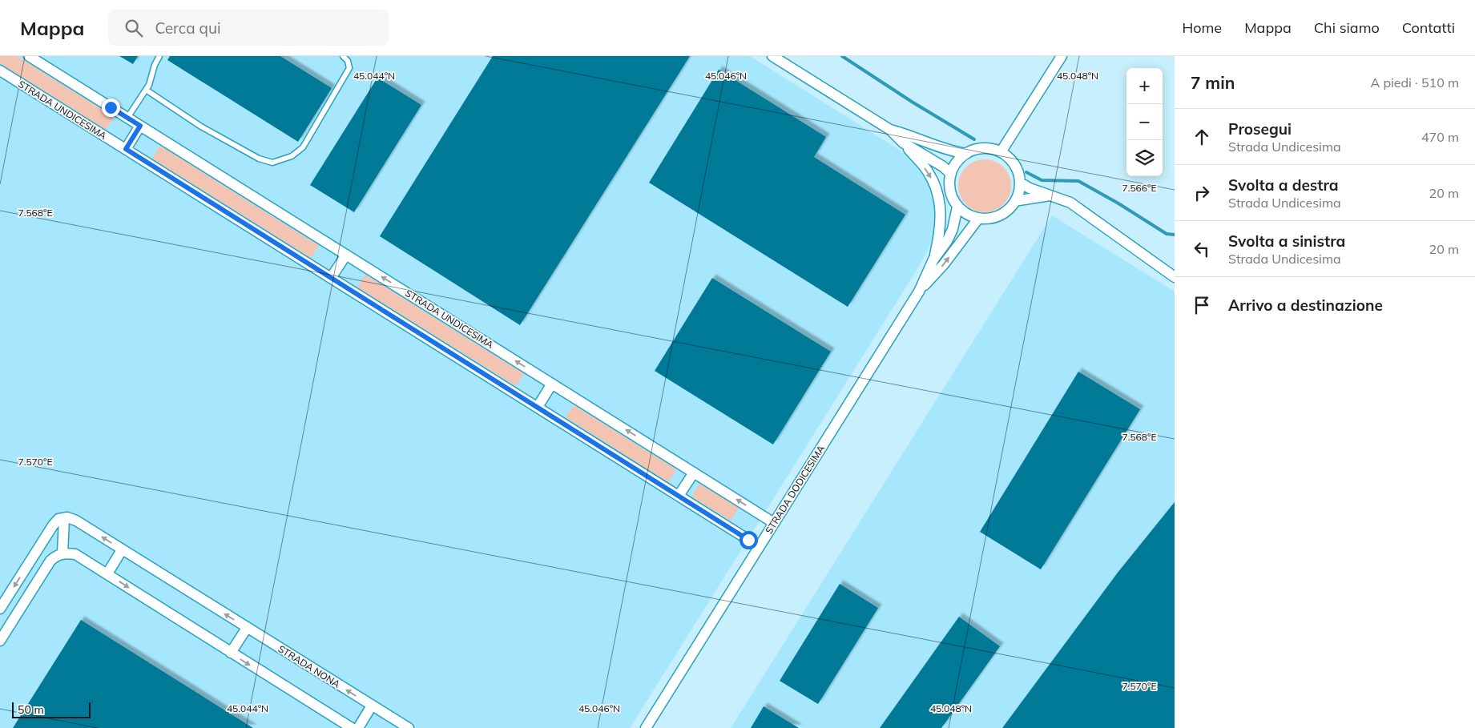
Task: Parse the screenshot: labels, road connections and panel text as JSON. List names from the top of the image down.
{
  "streets": {
    "street": ["STRADA UNDICESIMA", "STRADA DODICESIMA", "STRADA NONA"]
  },
  "crossings": [
    ["STRADA UNDICESIMA", "STRADA DODICESIMA"]
  ],
  "scale_bar": "50 m",
  "page": {
    "header": "Mappa",
    "search": "Cerca qui",
    "nav": [
      "Home",
      "Mappa",
      "Chi siamo",
      "Contatti"
    ],
    "heading": ["7 min", "A piedi · 510 m"],
    "map_buttons": ["+", "−"],
    "list": [
      ["Prosegui", "Strada Undicesima", "470 m"],
      ["Svolta a destra", "Strada Undicesima", "20 m"],
      ["Svolta a sinistra", "Strada Undicesima", "20 m"],
      "Arrivo a destinazione"
    ],
    "scale": "50 m"
  },
  "coordinates": [
    "45.044°N",
    "45.046°N",
    "45.048°N",
    "7.566°E",
    "7.568°E",
    "7.570°E"
  ]
}
